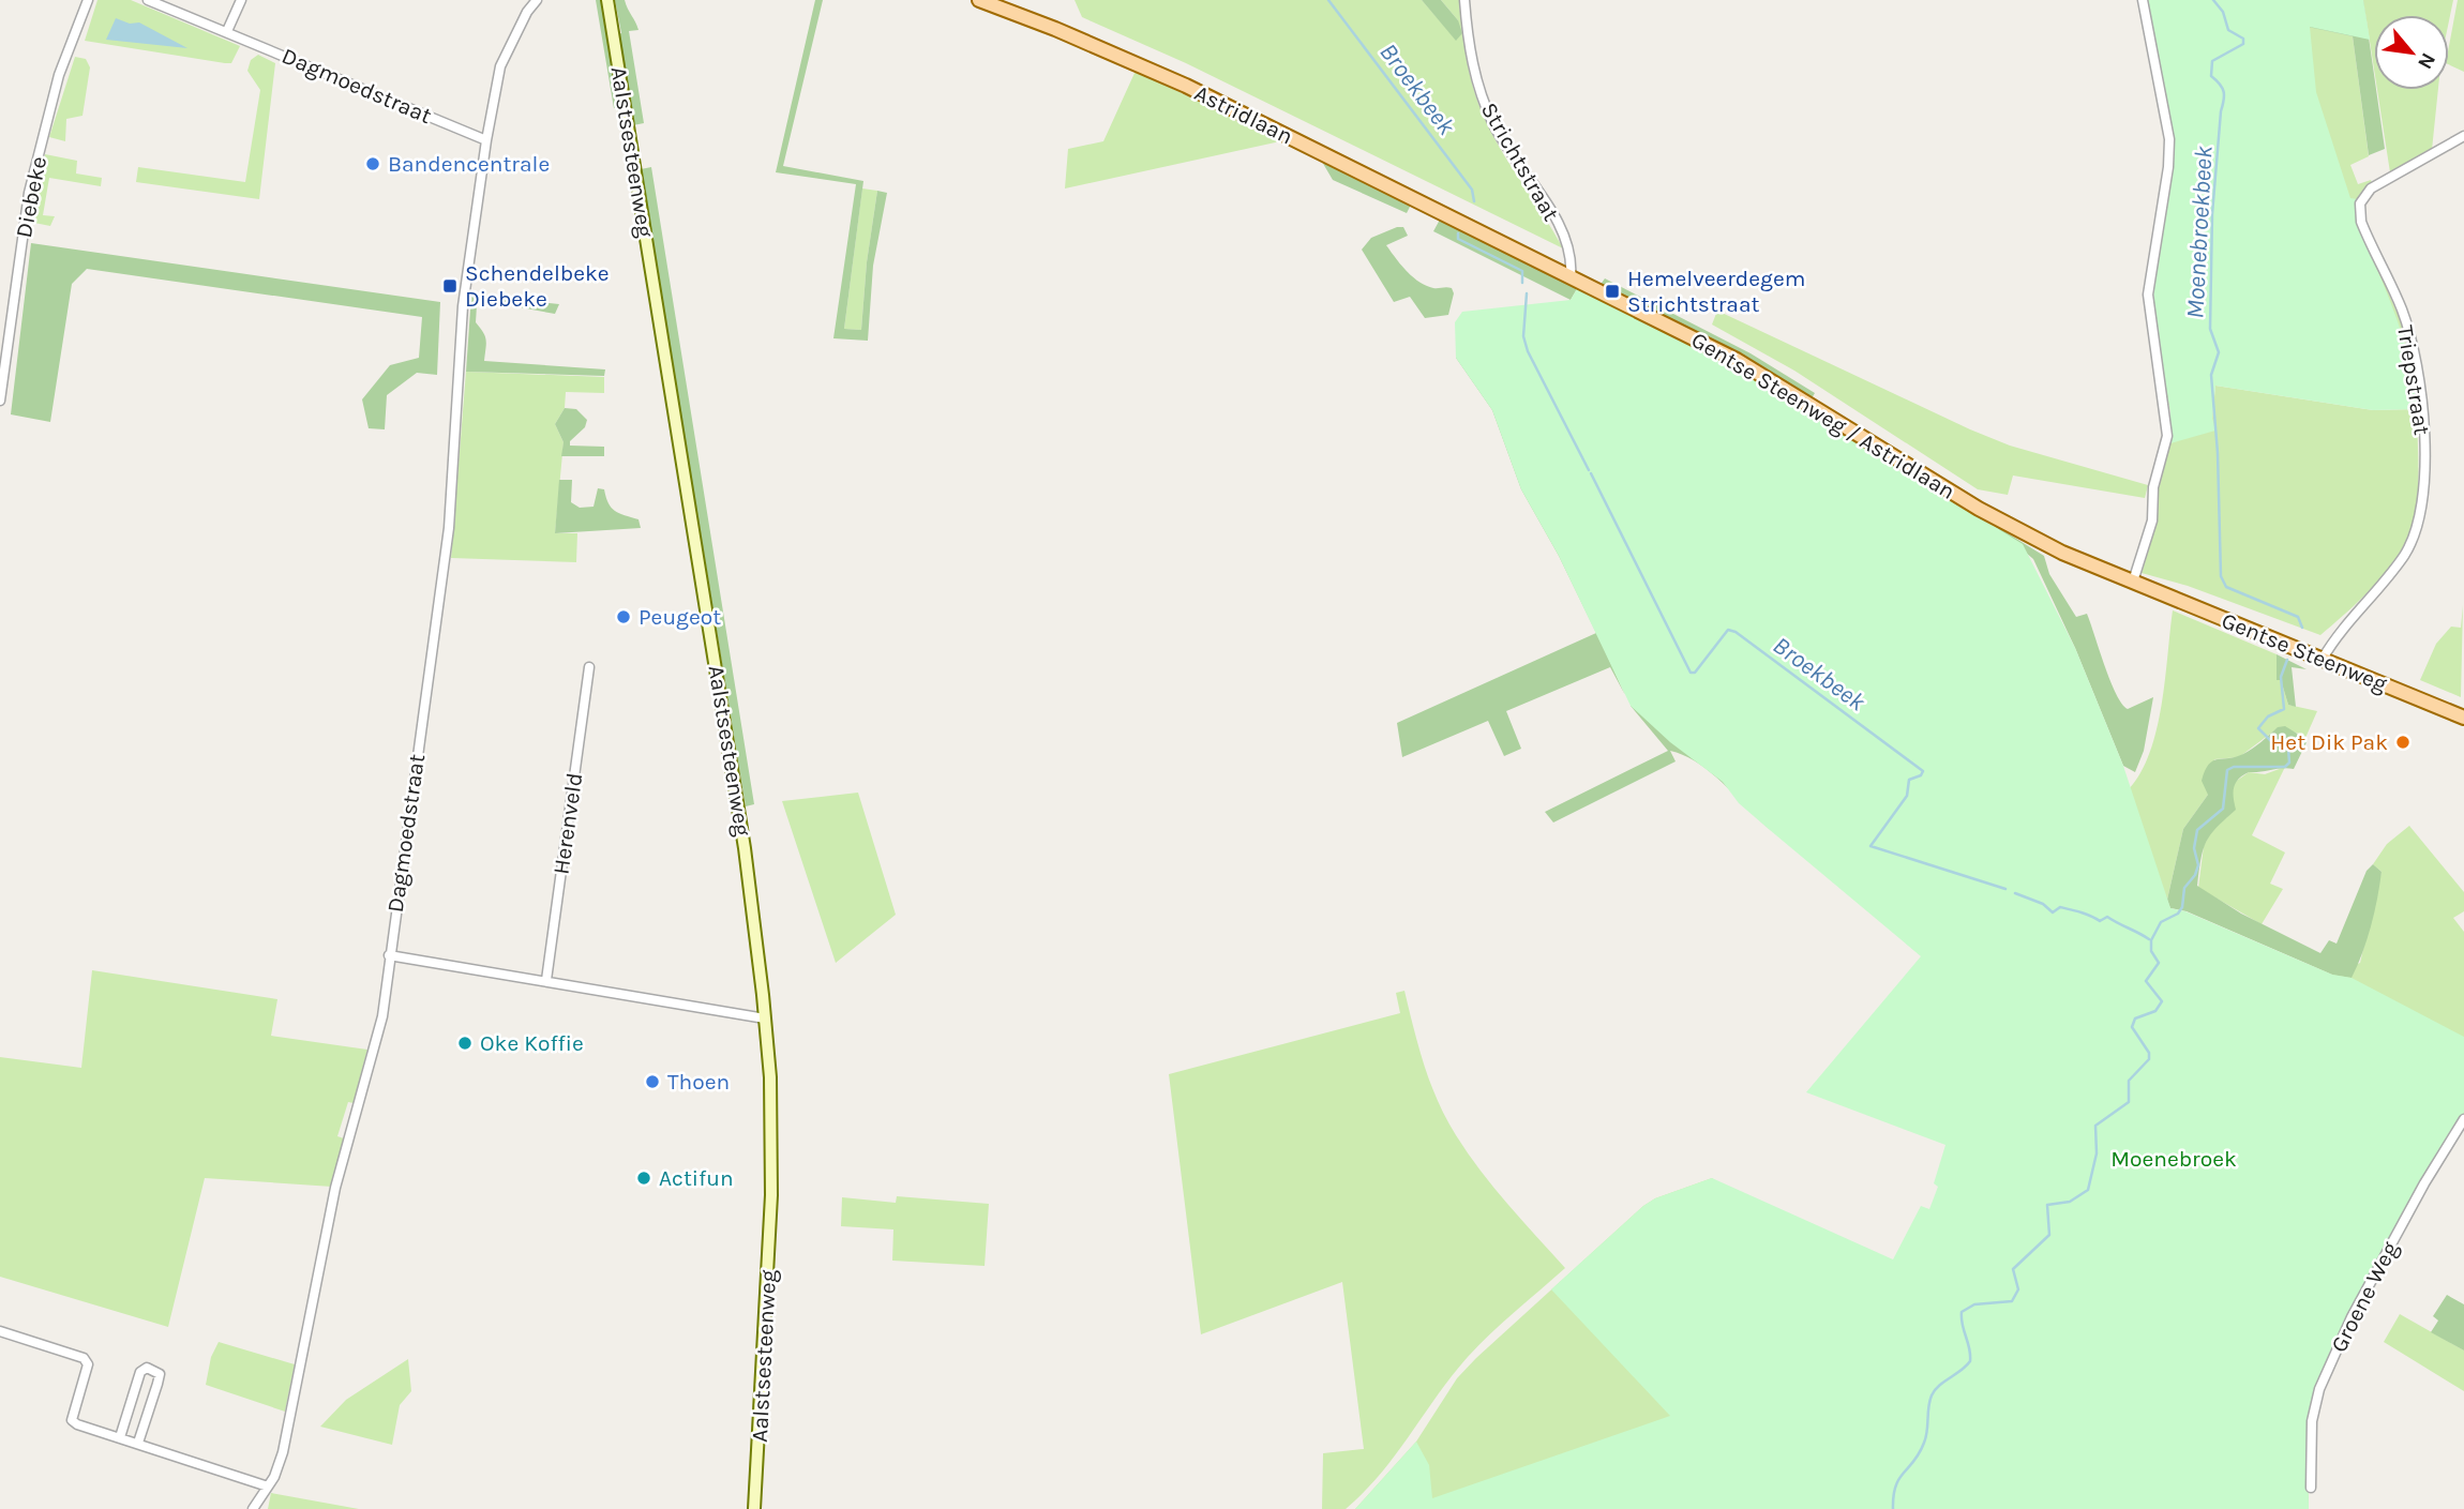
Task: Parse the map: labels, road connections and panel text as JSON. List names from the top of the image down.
{
  "streets": {
    "main road": [
      "Astridlaan",
      "Aalstsesteenweg",
      "Gentse Steenweg / Astridlaan",
      "Gentse Steenweg"
    ],
    "street": [
      "Dagmoedstraat",
      "Strichtstraat",
      "Diebeke",
      "Triepstraat",
      "Herenveld",
      "Groene Weg"
    ]
  },
  "crossings": [
    ["Astridlaan", "Gentse Steenweg / Astridlaan"],
    ["Strichtstraat", "Gentse Steenweg / Astridlaan"],
    ["Triepstraat", "Gentse Steenweg"],
    ["Gentse Steenweg / Astridlaan", "Gentse Steenweg"]
  ],
  "water": ["Broekbeek", "Moenebroekbeek"],
  "parks": ["Moenebroek"],
  "places": {
    "other": [
      "Bandencentrale",
      "Peugeot",
      "Het Dik Pak",
      "Oke Koffie",
      "Thoen",
      "Actifun"
    ],
    "transit": ["Schendelbeke Diebeke", "Hemelveerdegem Strichtstraat"]
  },
  "north": "bottom right"
}
